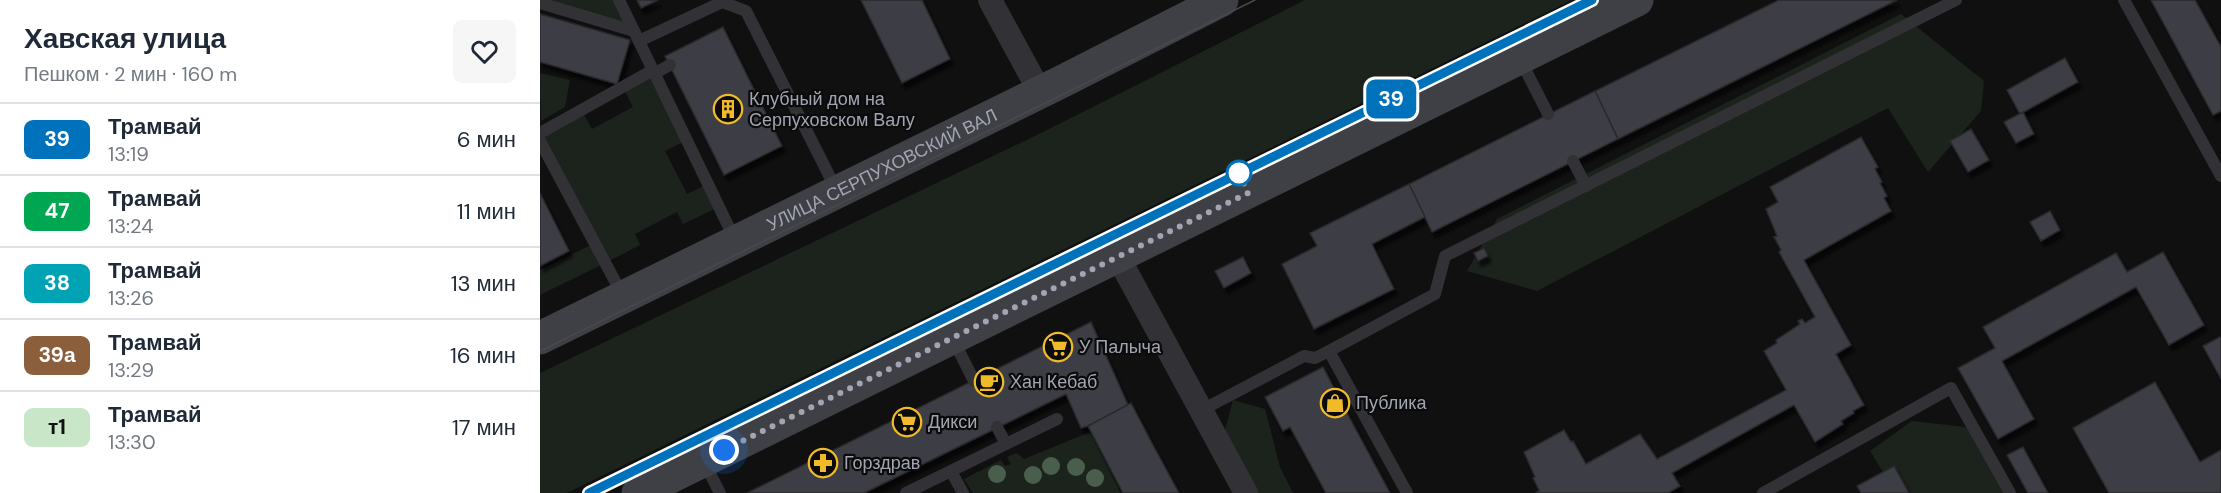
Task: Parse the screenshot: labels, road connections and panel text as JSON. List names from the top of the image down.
{
  "streets": {
    "main road": ["УЛИЦА СЕРПУХОВСКИЙ ВАЛ"]
  },
  "places": {
    "building": ["Клубный дом на Серпуховском Валу"],
    "supermarket": ["У Палыча", "Дикси"],
    "cafe": ["Хан Кебаб"],
    "shop": ["Публика"],
    "pharmacy": ["Горздрав"]
  },
  "lines": ["tram line 39"],
  "page": {
    "heading": ["Хавская улица", "Пешком · 2 мин · 160 m"],
    "on_map": "39",
    "list": [
      {
        "mark": "39",
        "name": "Трамвай",
        "note": "13:19",
        "value": "6 мин"
      },
      {
        "mark": "47",
        "name": "Трамвай",
        "note": "13:24",
        "value": "11 мин"
      },
      {
        "mark": "38",
        "name": "Трамвай",
        "note": "13:26",
        "value": "13 мин"
      },
      {
        "mark": "39а",
        "name": "Трамвай",
        "note": "13:29",
        "value": "16 мин"
      },
      {
        "mark": "т1",
        "name": "Трамвай",
        "note": "13:30",
        "value": "17 мин"
      }
    ]
  }
}
